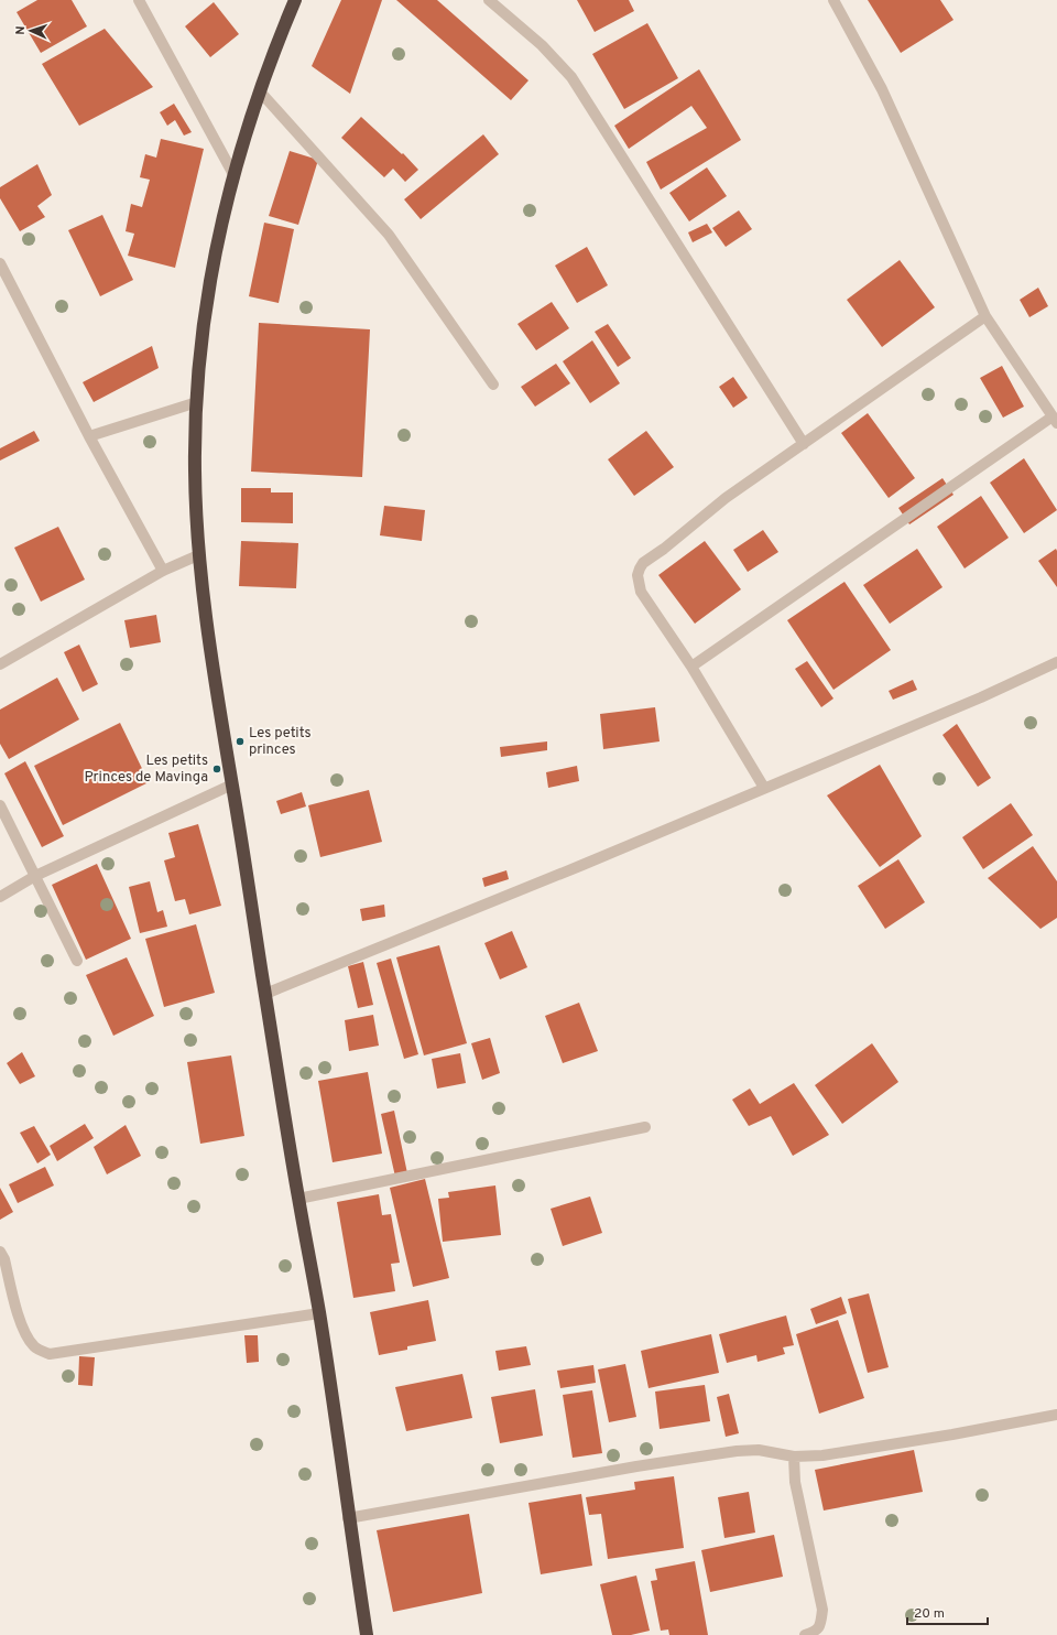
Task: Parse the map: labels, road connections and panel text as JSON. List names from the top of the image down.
{
  "places": ["Les petits princes", "Les petits Princes de Mavinga"],
  "scale_bar": "20 m",
  "north": "left"
}
